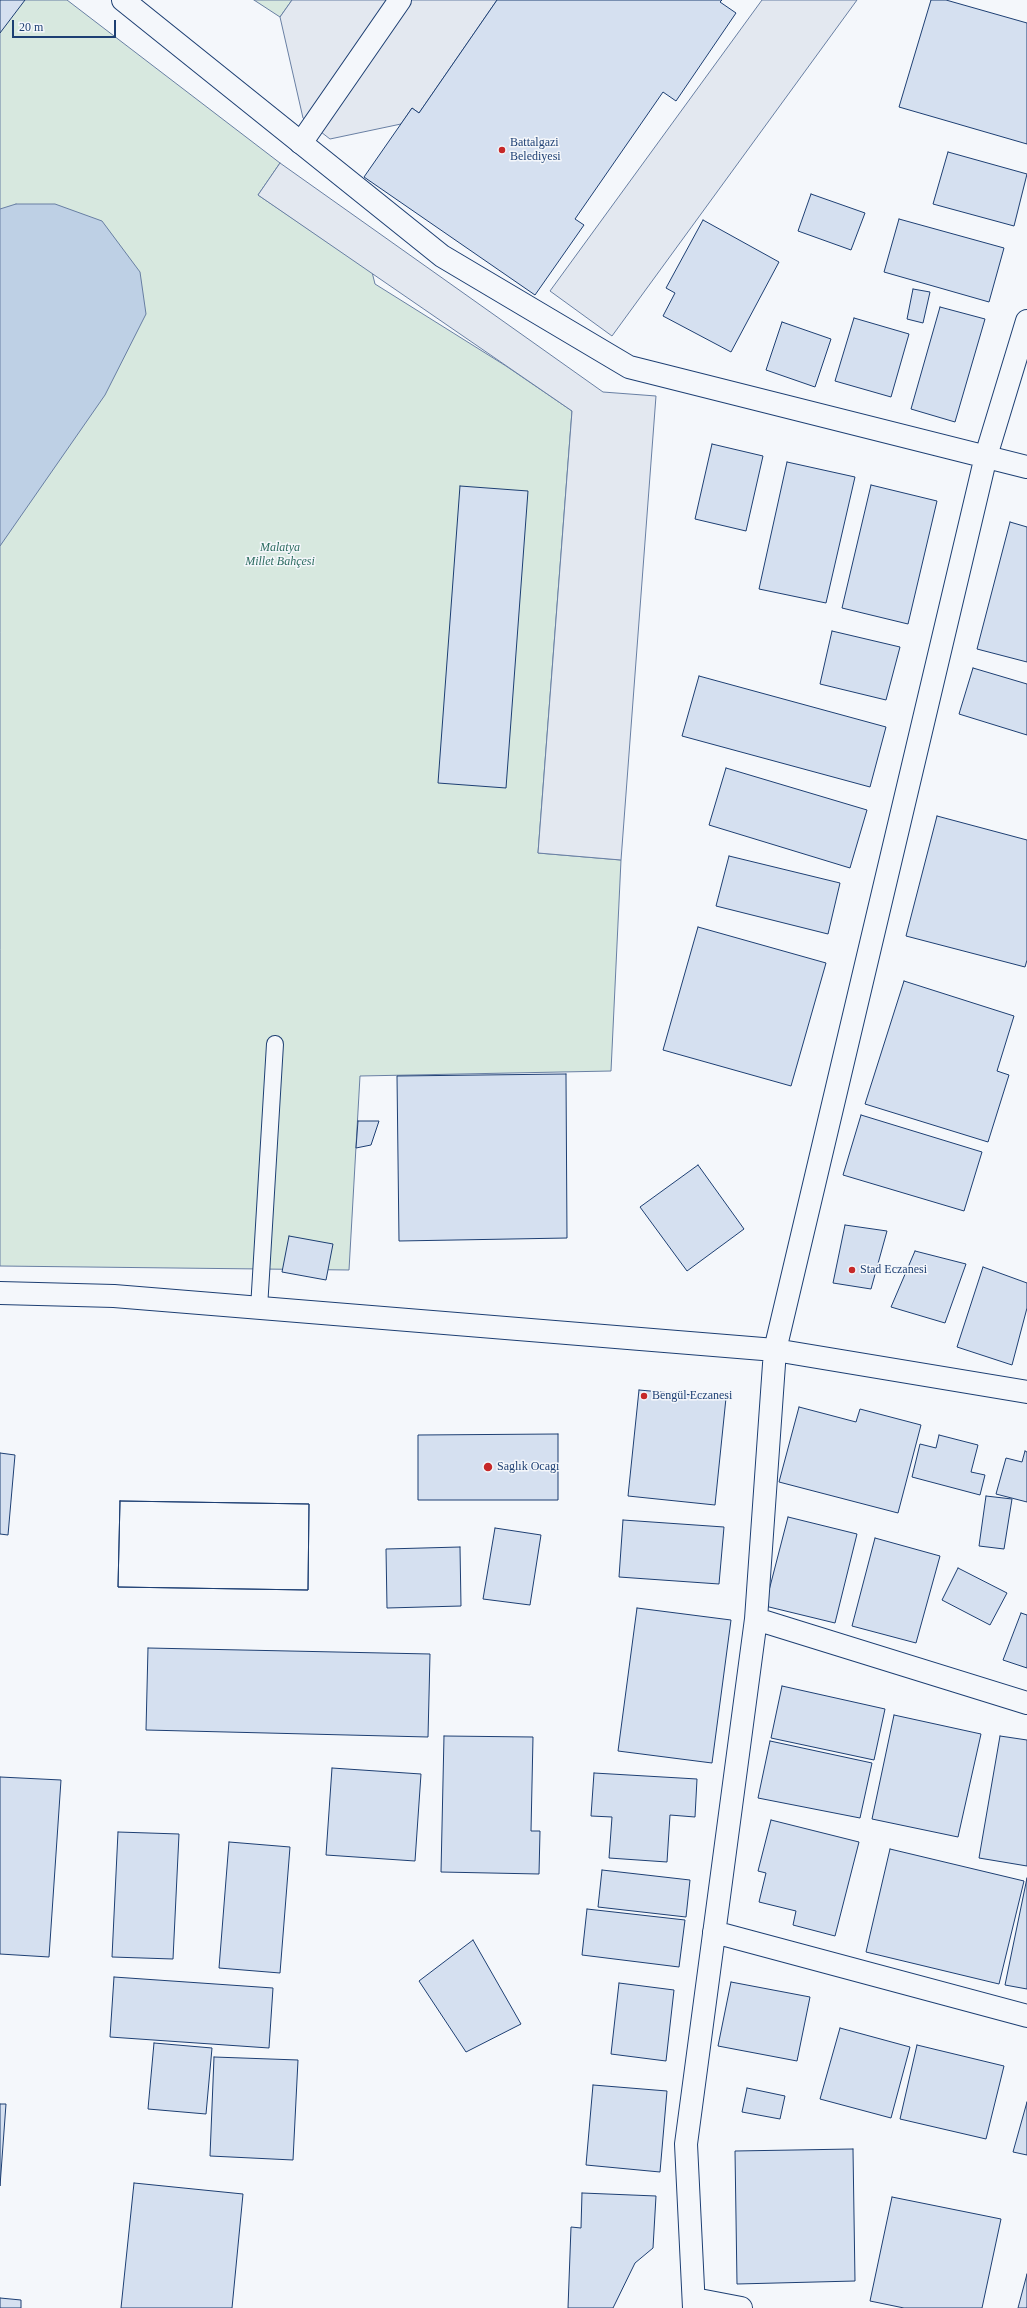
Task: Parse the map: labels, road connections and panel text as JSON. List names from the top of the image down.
{
  "parks": ["Malatya Millet Bahçesi"],
  "places": [
    "Battalgazi Belediyesi",
    "Stad Eczanesi",
    "Bengül Eczanesi",
    "Saglık Ocagı"
  ],
  "scale_bar": "20 m"
}
